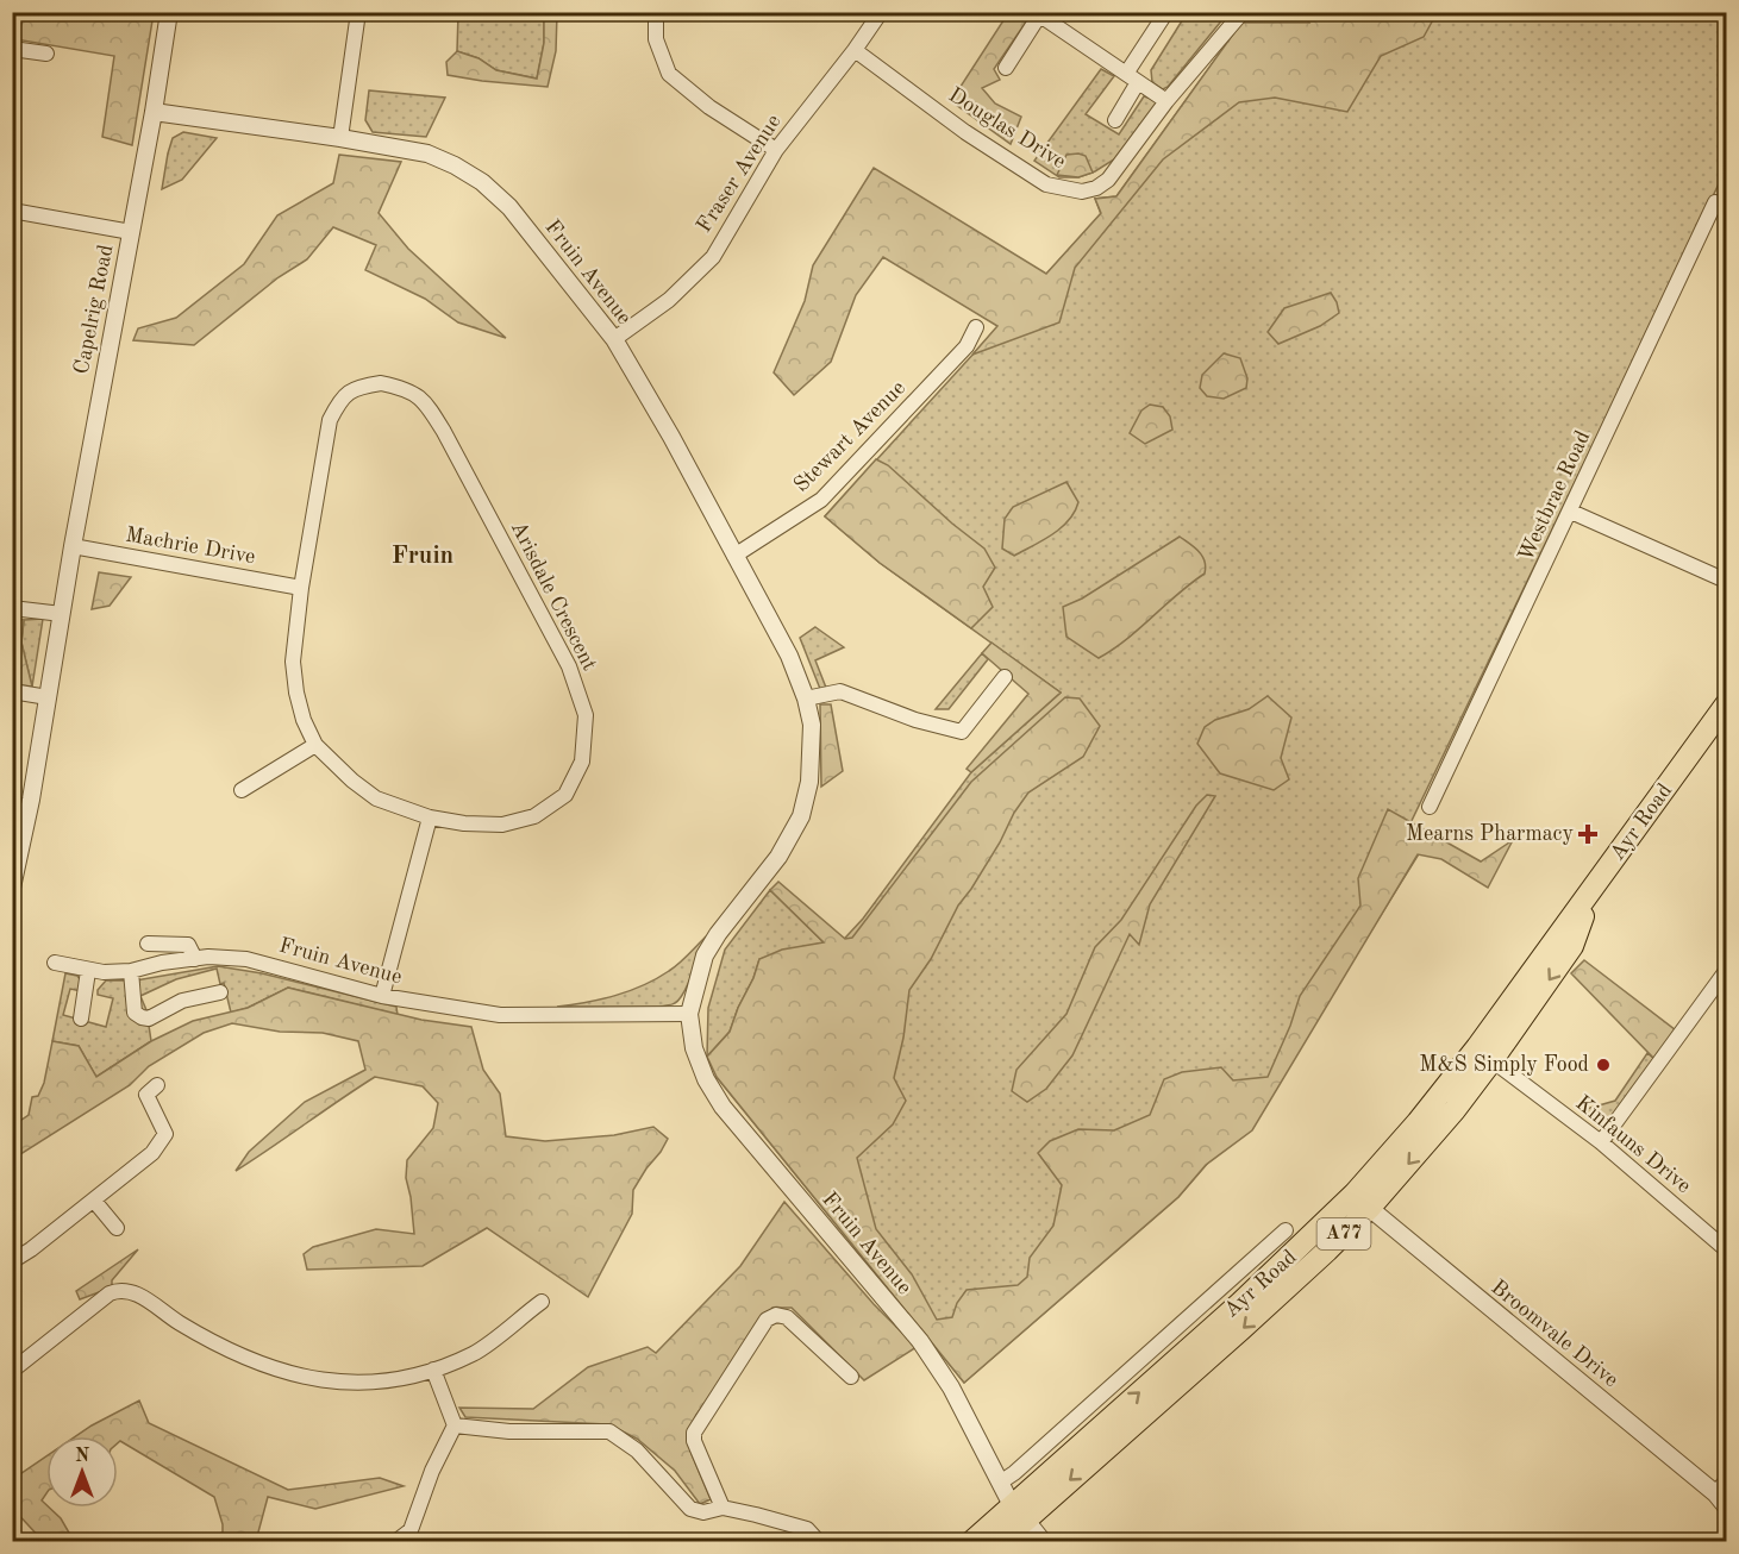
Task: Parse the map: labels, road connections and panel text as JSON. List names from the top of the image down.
{
  "streets": {
    "main road": ["Ayr Road", "A77"],
    "street": [
      "Douglas Drive",
      "Fraser Avenue",
      "Fruin Avenue",
      "Capelrig Road",
      "Stewart Avenue",
      "Westbrae Road",
      "Machrie Drive",
      "Arisdale Crescent",
      "Kinfauns Drive",
      "Broomvale Drive"
    ]
  },
  "crossings": [
    ["Douglas Drive", "Fraser Avenue"],
    ["Fraser Avenue", "Fruin Avenue"],
    ["Fruin Avenue", "Capelrig Road"],
    ["Fruin Avenue", "Stewart Avenue"],
    ["Fruin Avenue", "Ayr Road"],
    ["Capelrig Road", "Machrie Drive"],
    ["Machrie Drive", "Arisdale Crescent"],
    ["Ayr Road", "Kinfauns Drive"],
    ["Ayr Road", "Broomvale Drive"]
  ],
  "districts": ["Fruin"],
  "places": {
    "health": ["Mearns Pharmacy"],
    "other": ["M&S Simply Food"]
  },
  "north": "top"
}
